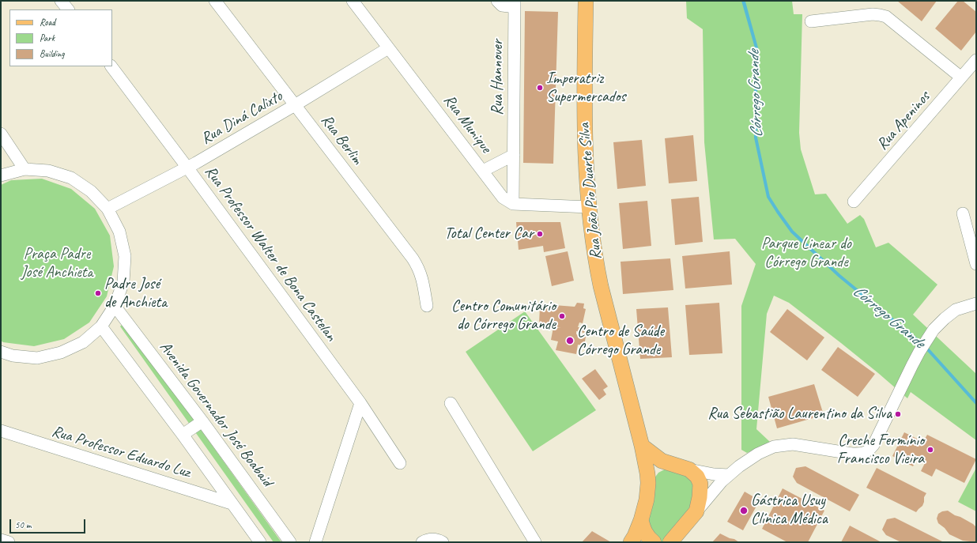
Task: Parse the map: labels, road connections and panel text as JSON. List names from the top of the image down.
{
  "streets": {
    "main road": ["Rua João Pio Duarte Silva"],
    "street": [
      "Rua Hannover",
      "Rua Diná Calixto",
      "Rua Apeninos",
      "Rua Munique",
      "Rua Berlim",
      "Rua Professor Walter de Bona Castelan",
      "Avenida Governador José Boabaid",
      "Rua Professor Eduardo Luz"
    ]
  },
  "crossings": [
    ["Rua Hannover", "Rua Munique"],
    ["Rua Diná Calixto", "Rua Munique"],
    ["Rua Diná Calixto", "Rua Berlim"],
    ["Rua Diná Calixto", "Rua Professor Walter de Bona Castelan"]
  ],
  "water": ["Córrego Grande"],
  "parks": ["Parque Linear do Córrego Grande", "Praça Padre José Anchieta"],
  "places": [
    "Imperatriz Supermercados",
    "Total Center Car",
    "Padre José de Anchieta",
    "Centro Comunitário do Córrego Grande",
    "Centro de Saúde Córrego Grande",
    "Rua Sebastião Laurentino da Silva",
    "Creche Fermínio Francisco Vieira",
    "Gástrica Usuy Clínica Médica"
  ],
  "legend": ["Road", "Park", "Building"],
  "scale_bar": "50 m"
}
